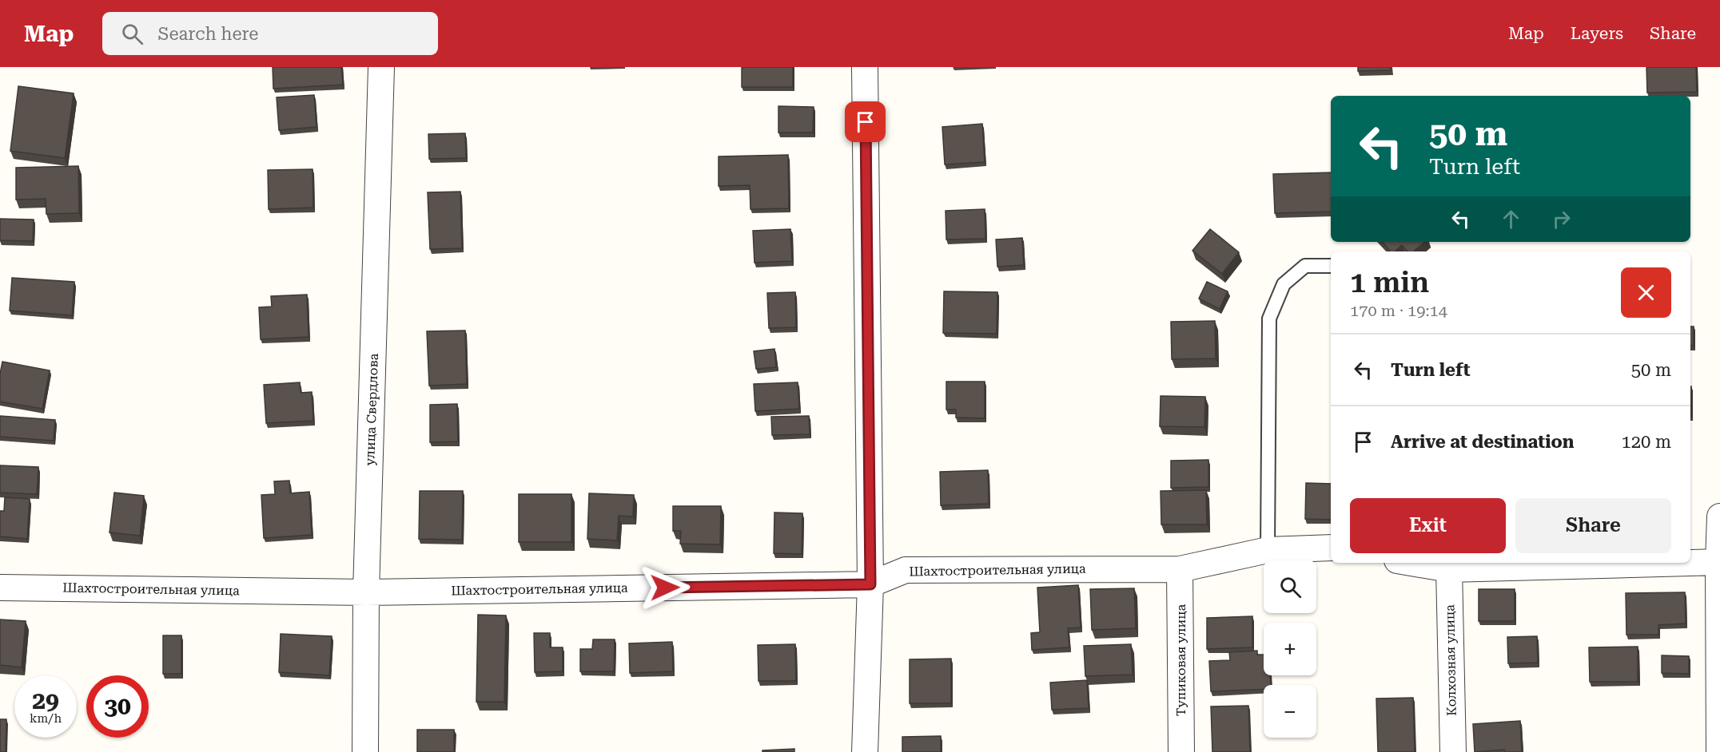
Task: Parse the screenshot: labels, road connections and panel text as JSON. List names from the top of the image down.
{
  "streets": {
    "street": [
      "улица Свердлова",
      "Шахтостроительная улица",
      "Тупиковая улица",
      "Колхозная улица"
    ]
  },
  "crossings": [
    ["улица Свердлова", "Шахтостроительная улица"],
    ["Шахтостроительная улица", "Тупиковая улица"]
  ],
  "page": {
    "header": "Map",
    "search": "Search here",
    "nav": ["Map", "Layers", "Share"],
    "turn": ["50 m", "Turn left"],
    "heading": ["1 min", "170 m · 19:14"],
    "list": [
      {
        "name": "Turn left",
        "value": "50 m"
      },
      {
        "name": "Arrive at destination",
        "value": "120 m"
      }
    ],
    "buttons": ["Exit", "Share"],
    "map_buttons": ["+", "−"],
    "speed": "29 km/h",
    "limit": "30"
  }
}
